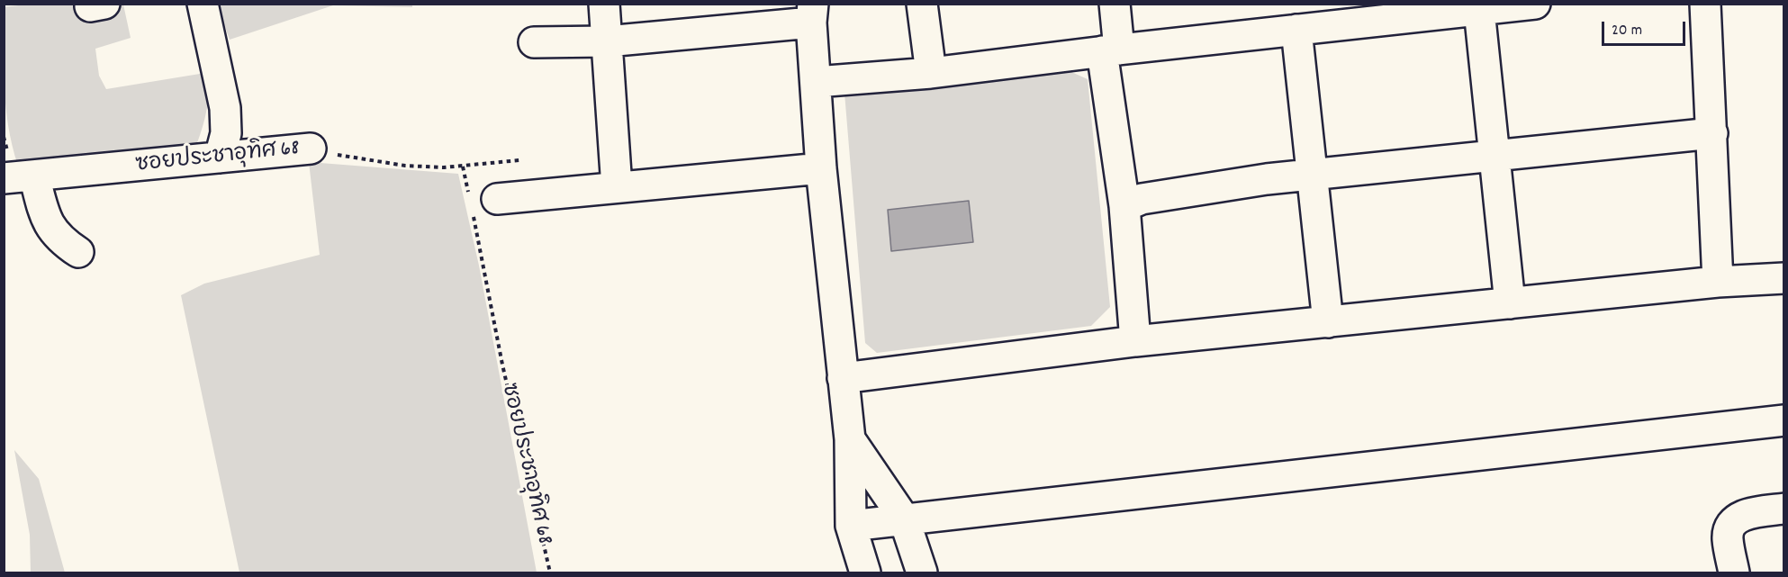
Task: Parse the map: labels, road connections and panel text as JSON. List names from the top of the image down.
{
  "streets": {
    "street": ["ซอยประชาอุทิศ 68"]
  },
  "scale_bar": "20 m"
}
